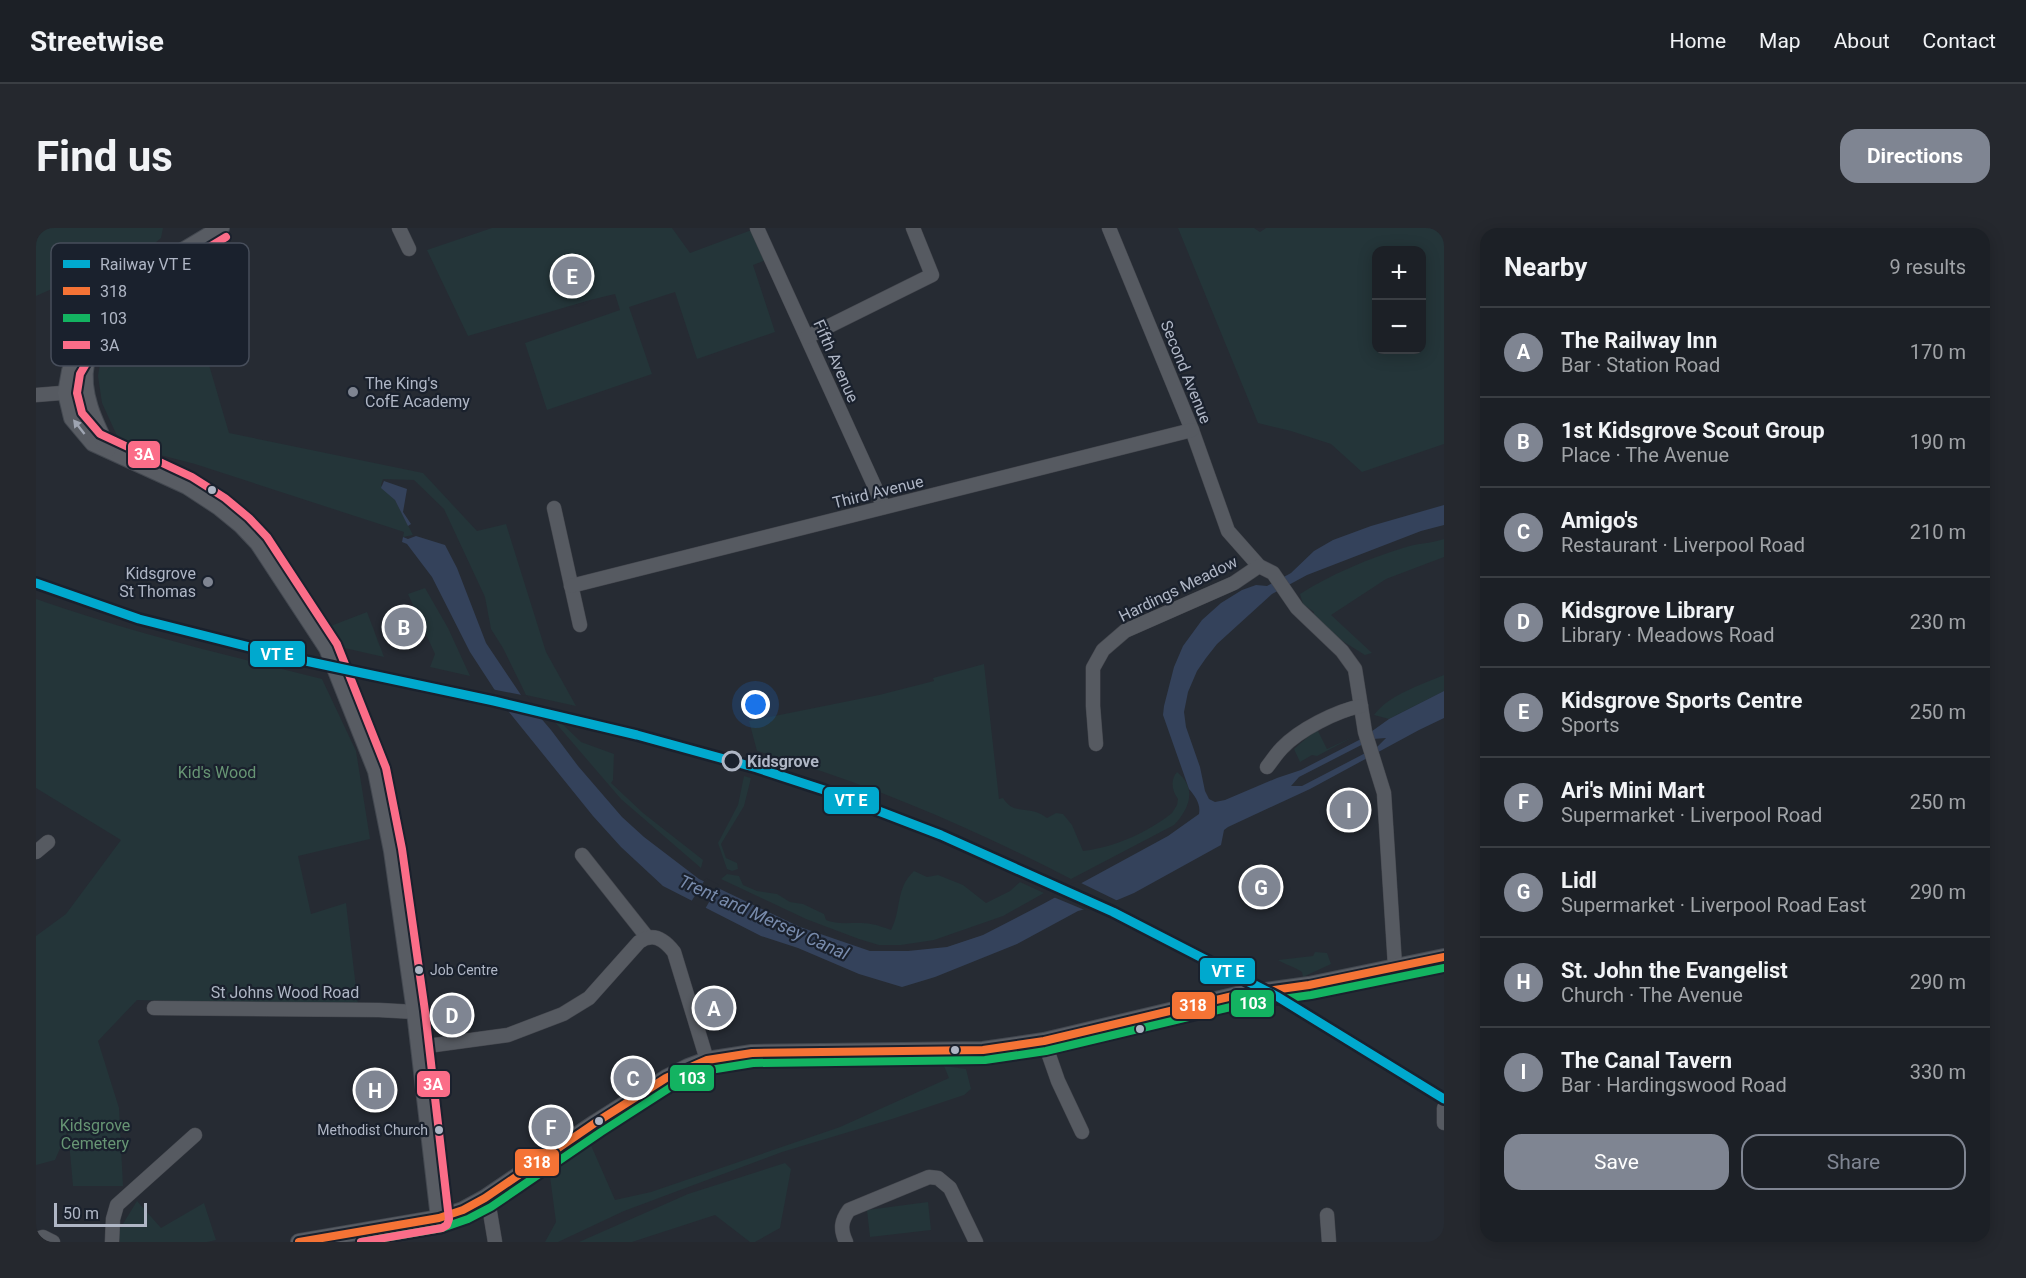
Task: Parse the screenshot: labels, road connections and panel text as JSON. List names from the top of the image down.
{
  "streets": {
    "street": [
      "Fifth Avenue",
      "Second Avenue",
      "Third Avenue",
      "Hardings Meadow",
      "St Johns Wood Road"
    ]
  },
  "crossings": [
    ["Fifth Avenue", "Third Avenue"],
    ["Second Avenue", "Third Avenue"],
    ["Second Avenue", "Hardings Meadow"]
  ],
  "water": ["Trent and Mersey Canal"],
  "parks": ["Kid's Wood", "Kidsgrove Cemetery"],
  "places": [
    "The King's CofE Academy",
    "Kidsgrove St Thomas",
    "Kidsgrove",
    "Job Centre",
    "Methodist Church"
  ],
  "lines": ["transit line 3A", "transit line 318", "transit line 103"],
  "legend": [
    "Railway VT E",
    "318",
    "103",
    "3A"
  ],
  "scale_bar": "50 m",
  "page": {
    "header": "Streetwise",
    "nav": [
      "Home",
      "Map",
      "About",
      "Contact"
    ],
    "buttons": [
      "Directions",
      ["Save", "Share"]
    ],
    "title": "Find us",
    "heading": ["Nearby", "9 results"],
    "map_buttons": ["+", "−"],
    "pins": [
      "E",
      "B",
      "I",
      "G",
      "A",
      "D",
      "C",
      "H",
      "F"
    ],
    "list": [
      {
        "mark": "A",
        "name": "The Railway Inn",
        "note": "Bar · Station Road",
        "value": "170 m"
      },
      {
        "mark": "B",
        "name": "1st Kidsgrove Scout Group",
        "note": "Place · The Avenue",
        "value": "190 m"
      },
      {
        "mark": "C",
        "name": "Amigo's",
        "note": "Restaurant · Liverpool Road",
        "value": "210 m"
      },
      {
        "mark": "D",
        "name": "Kidsgrove Library",
        "note": "Library · Meadows Road",
        "value": "230 m"
      },
      {
        "mark": "E",
        "name": "Kidsgrove Sports Centre",
        "note": "Sports",
        "value": "250 m"
      },
      {
        "mark": "F",
        "name": "Ari's Mini Mart",
        "note": "Supermarket · Liverpool Road",
        "value": "250 m"
      },
      {
        "mark": "G",
        "name": "Lidl",
        "note": "Supermarket · Liverpool Road East",
        "value": "290 m"
      },
      {
        "mark": "H",
        "name": "St. John the Evangelist",
        "note": "Church · The Avenue",
        "value": "290 m"
      },
      {
        "mark": "I",
        "name": "The Canal Tavern",
        "note": "Bar · Hardingswood Road",
        "value": "330 m"
      }
    ],
    "scale": "50 m"
  }
}
